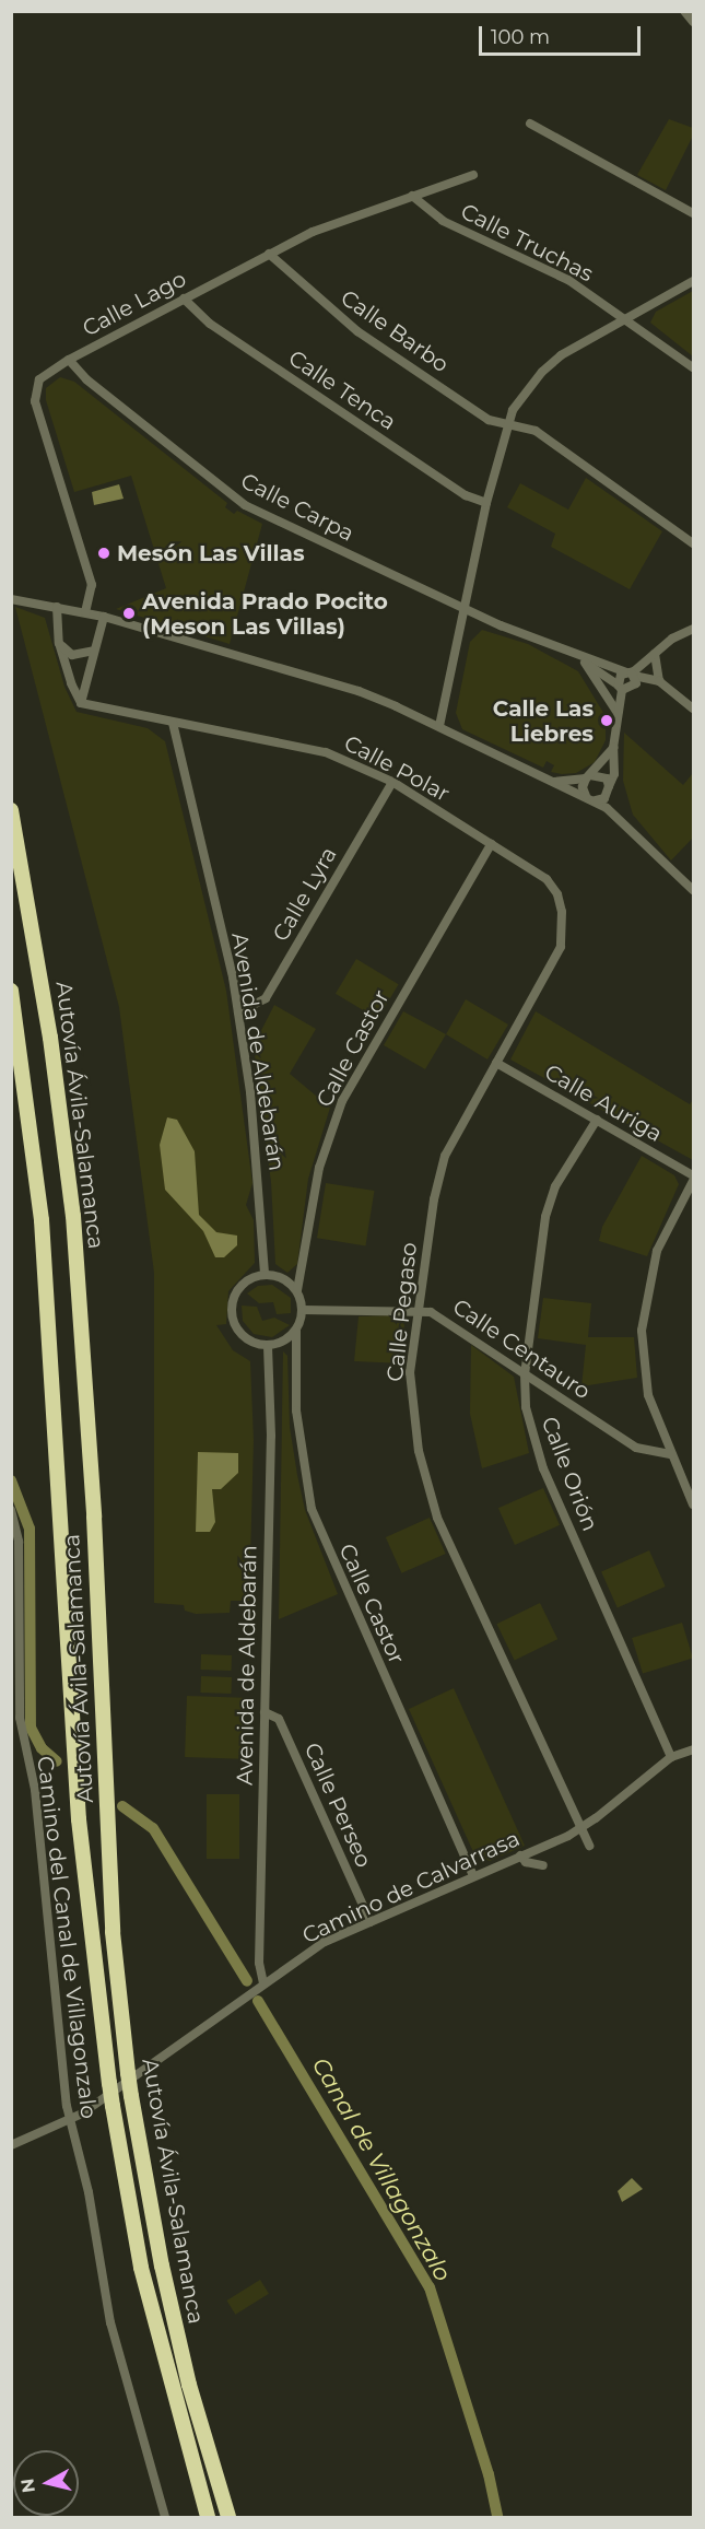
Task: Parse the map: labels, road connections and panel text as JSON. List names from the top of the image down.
{
  "streets": {
    "highway": ["Autovía Ávila-Salamanca"],
    "street": [
      "Calle Truchas",
      "Calle Lago",
      "Calle Barbo",
      "Calle Tenca",
      "Calle Carpa",
      "Calle Polar",
      "Calle Lyra",
      "Calle Castor",
      "Avenida de Aldebarán",
      "Calle Auriga",
      "Calle Pegaso",
      "Calle Centauro",
      "Calle Orión",
      "Calle Perseo",
      "Camino de Calvarrasa",
      "Camino del Canal de Villagonzalo"
    ]
  },
  "crossings": [
    ["Calle Truchas", "Calle Lago"],
    ["Calle Lago", "Calle Barbo"],
    ["Calle Lago", "Calle Tenca"],
    ["Calle Lago", "Calle Carpa"],
    ["Calle Polar", "Calle Lyra"],
    ["Calle Polar", "Calle Castor"],
    ["Calle Polar", "Avenida de Aldebarán"],
    ["Calle Polar", "Calle Pegaso"],
    ["Calle Lyra", "Avenida de Aldebarán"],
    ["Calle Castor", "Avenida de Aldebarán"],
    ["Calle Castor", "Calle Centauro"],
    ["Calle Castor", "Camino de Calvarrasa"],
    ["Avenida de Aldebarán", "Calle Centauro"],
    ["Avenida de Aldebarán", "Calle Perseo"],
    ["Avenida de Aldebarán", "Camino de Calvarrasa"],
    ["Calle Auriga", "Calle Pegaso"],
    ["Calle Auriga", "Calle Orión"],
    ["Calle Pegaso", "Calle Centauro"],
    ["Calle Pegaso", "Camino de Calvarrasa"],
    ["Calle Centauro", "Calle Orión"],
    ["Calle Orión", "Camino de Calvarrasa"],
    ["Calle Perseo", "Camino de Calvarrasa"],
    ["Camino de Calvarrasa", "Camino del Canal de Villagonzalo"]
  ],
  "water": ["Canal de Villagonzalo"],
  "places": ["Mesón Las Villas", "Avenida Prado Pocito (Meson Las Villas)", "Calle Las Liebres"],
  "scale_bar": "100 m",
  "north": "left"
}
